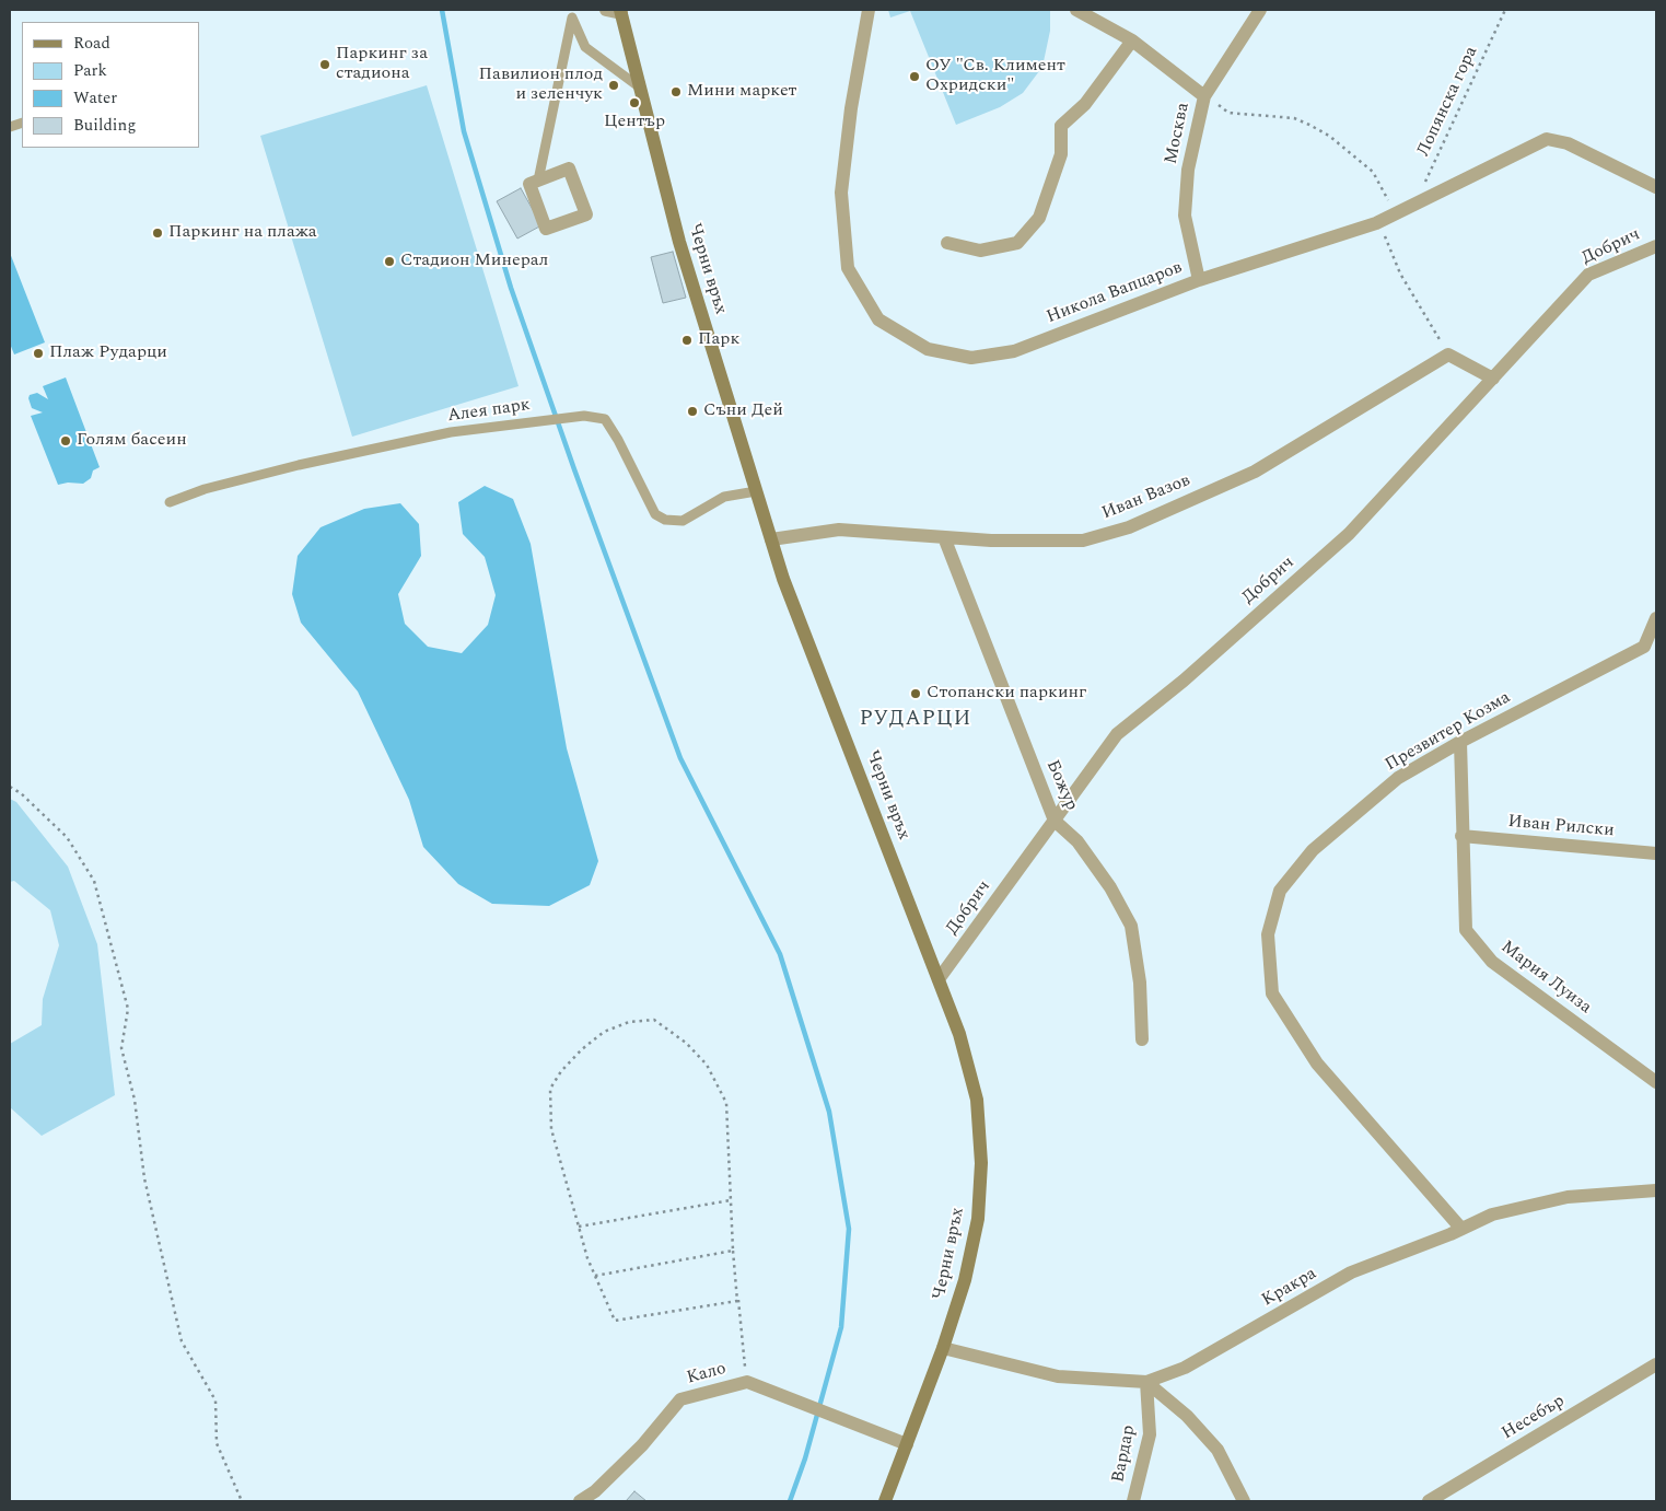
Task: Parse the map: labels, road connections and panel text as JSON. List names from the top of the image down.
{
  "streets": {
    "street": [
      "Москва",
      "Добрич",
      "Черни връх",
      "Никола Вапцаров",
      "Иван Вазов",
      "Презвитер Козма",
      "Божур",
      "Иван Рилски",
      "Мария Луиза",
      "Кракра",
      "Кало",
      "Несебър",
      "Вардар"
    ],
    "lane": ["Алея парк"],
    "path": ["Лопянска гора"]
  },
  "crossings": [
    ["Лопянска гора", "Никола Вапцаров"],
    ["Москва", "Никола Вапцаров"],
    ["Добрич", "Черни връх"],
    ["Добрич", "Божур"],
    ["Черни връх", "Алея парк"],
    ["Черни връх", "Иван Вазов"],
    ["Черни връх", "Кракра"],
    ["Черни връх", "Кало"],
    ["Иван Вазов", "Божур"],
    ["Презвитер Козма", "Мария Луиза"],
    ["Презвитер Козма", "Кракра"],
    ["Иван Рилски", "Мария Луиза"],
    ["Кракра", "Вардар"]
  ],
  "districts": ["РУДАРЦИ"],
  "places": [
    "Паркинг за стадиона",
    "ОУ \"Св. Климент Охридски\"",
    "Павилион плод и зеленчук",
    "Мини маркет",
    "Център",
    "Паркинг на плажа",
    "Стадион Минерал",
    "Парк",
    "Плаж Рударци",
    "Съни Дей",
    "Голям басеин",
    "Стопански паркинг"
  ],
  "legend": [
    "Road",
    "Park",
    "Water",
    "Building"
  ]
}
